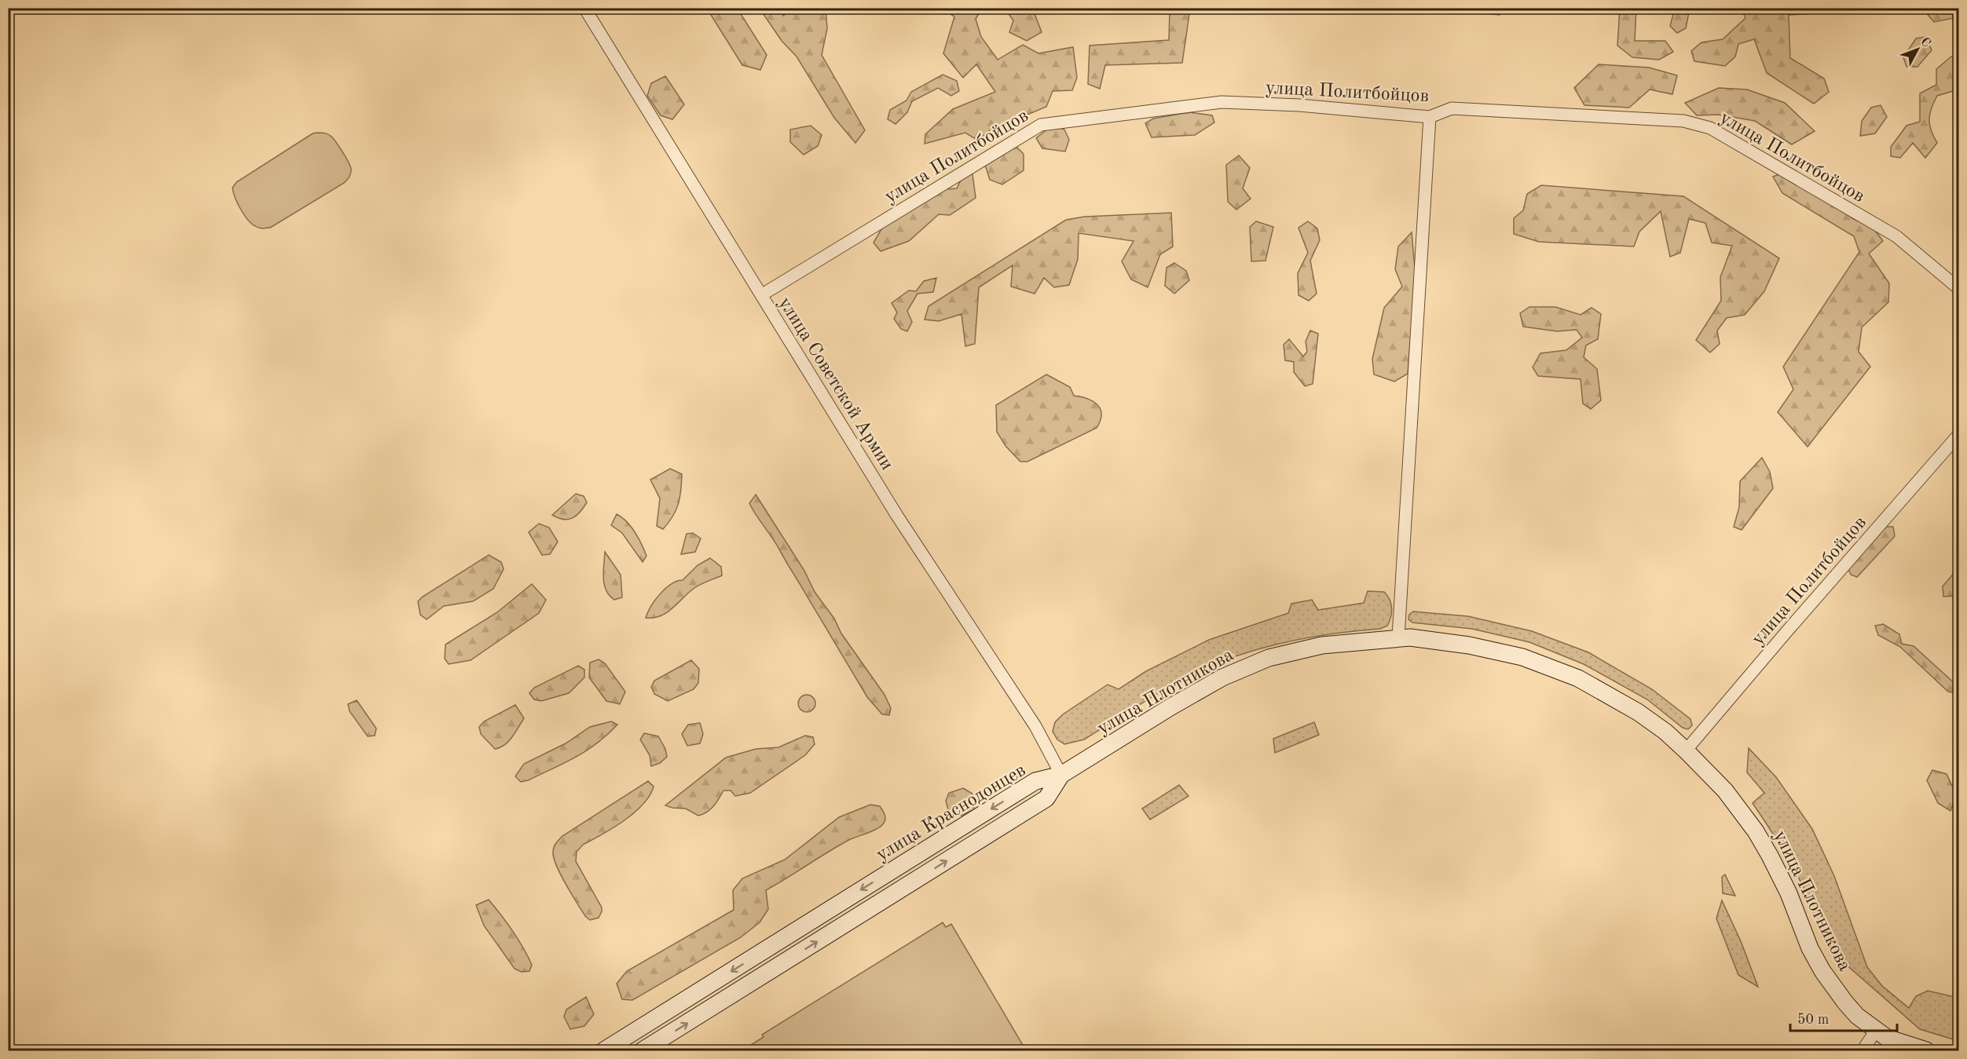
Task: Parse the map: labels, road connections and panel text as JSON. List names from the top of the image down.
{
  "streets": {
    "main road": ["улица Плотникова", "улица Краснодонцев"],
    "street": ["улица Политбойцов", "улица Советской Армии"]
  },
  "crossings": [
    ["улица Политбойцов", "улица Советской Армии"],
    ["улица Политбойцов", "улица Плотникова"],
    ["улица Советской Армии", "улица Плотникова"],
    ["улица Советской Армии", "улица Краснодонцев"],
    ["улица Плотникова", "улица Краснодонцев"]
  ],
  "scale_bar": "50 m",
  "north": "top right"
}
